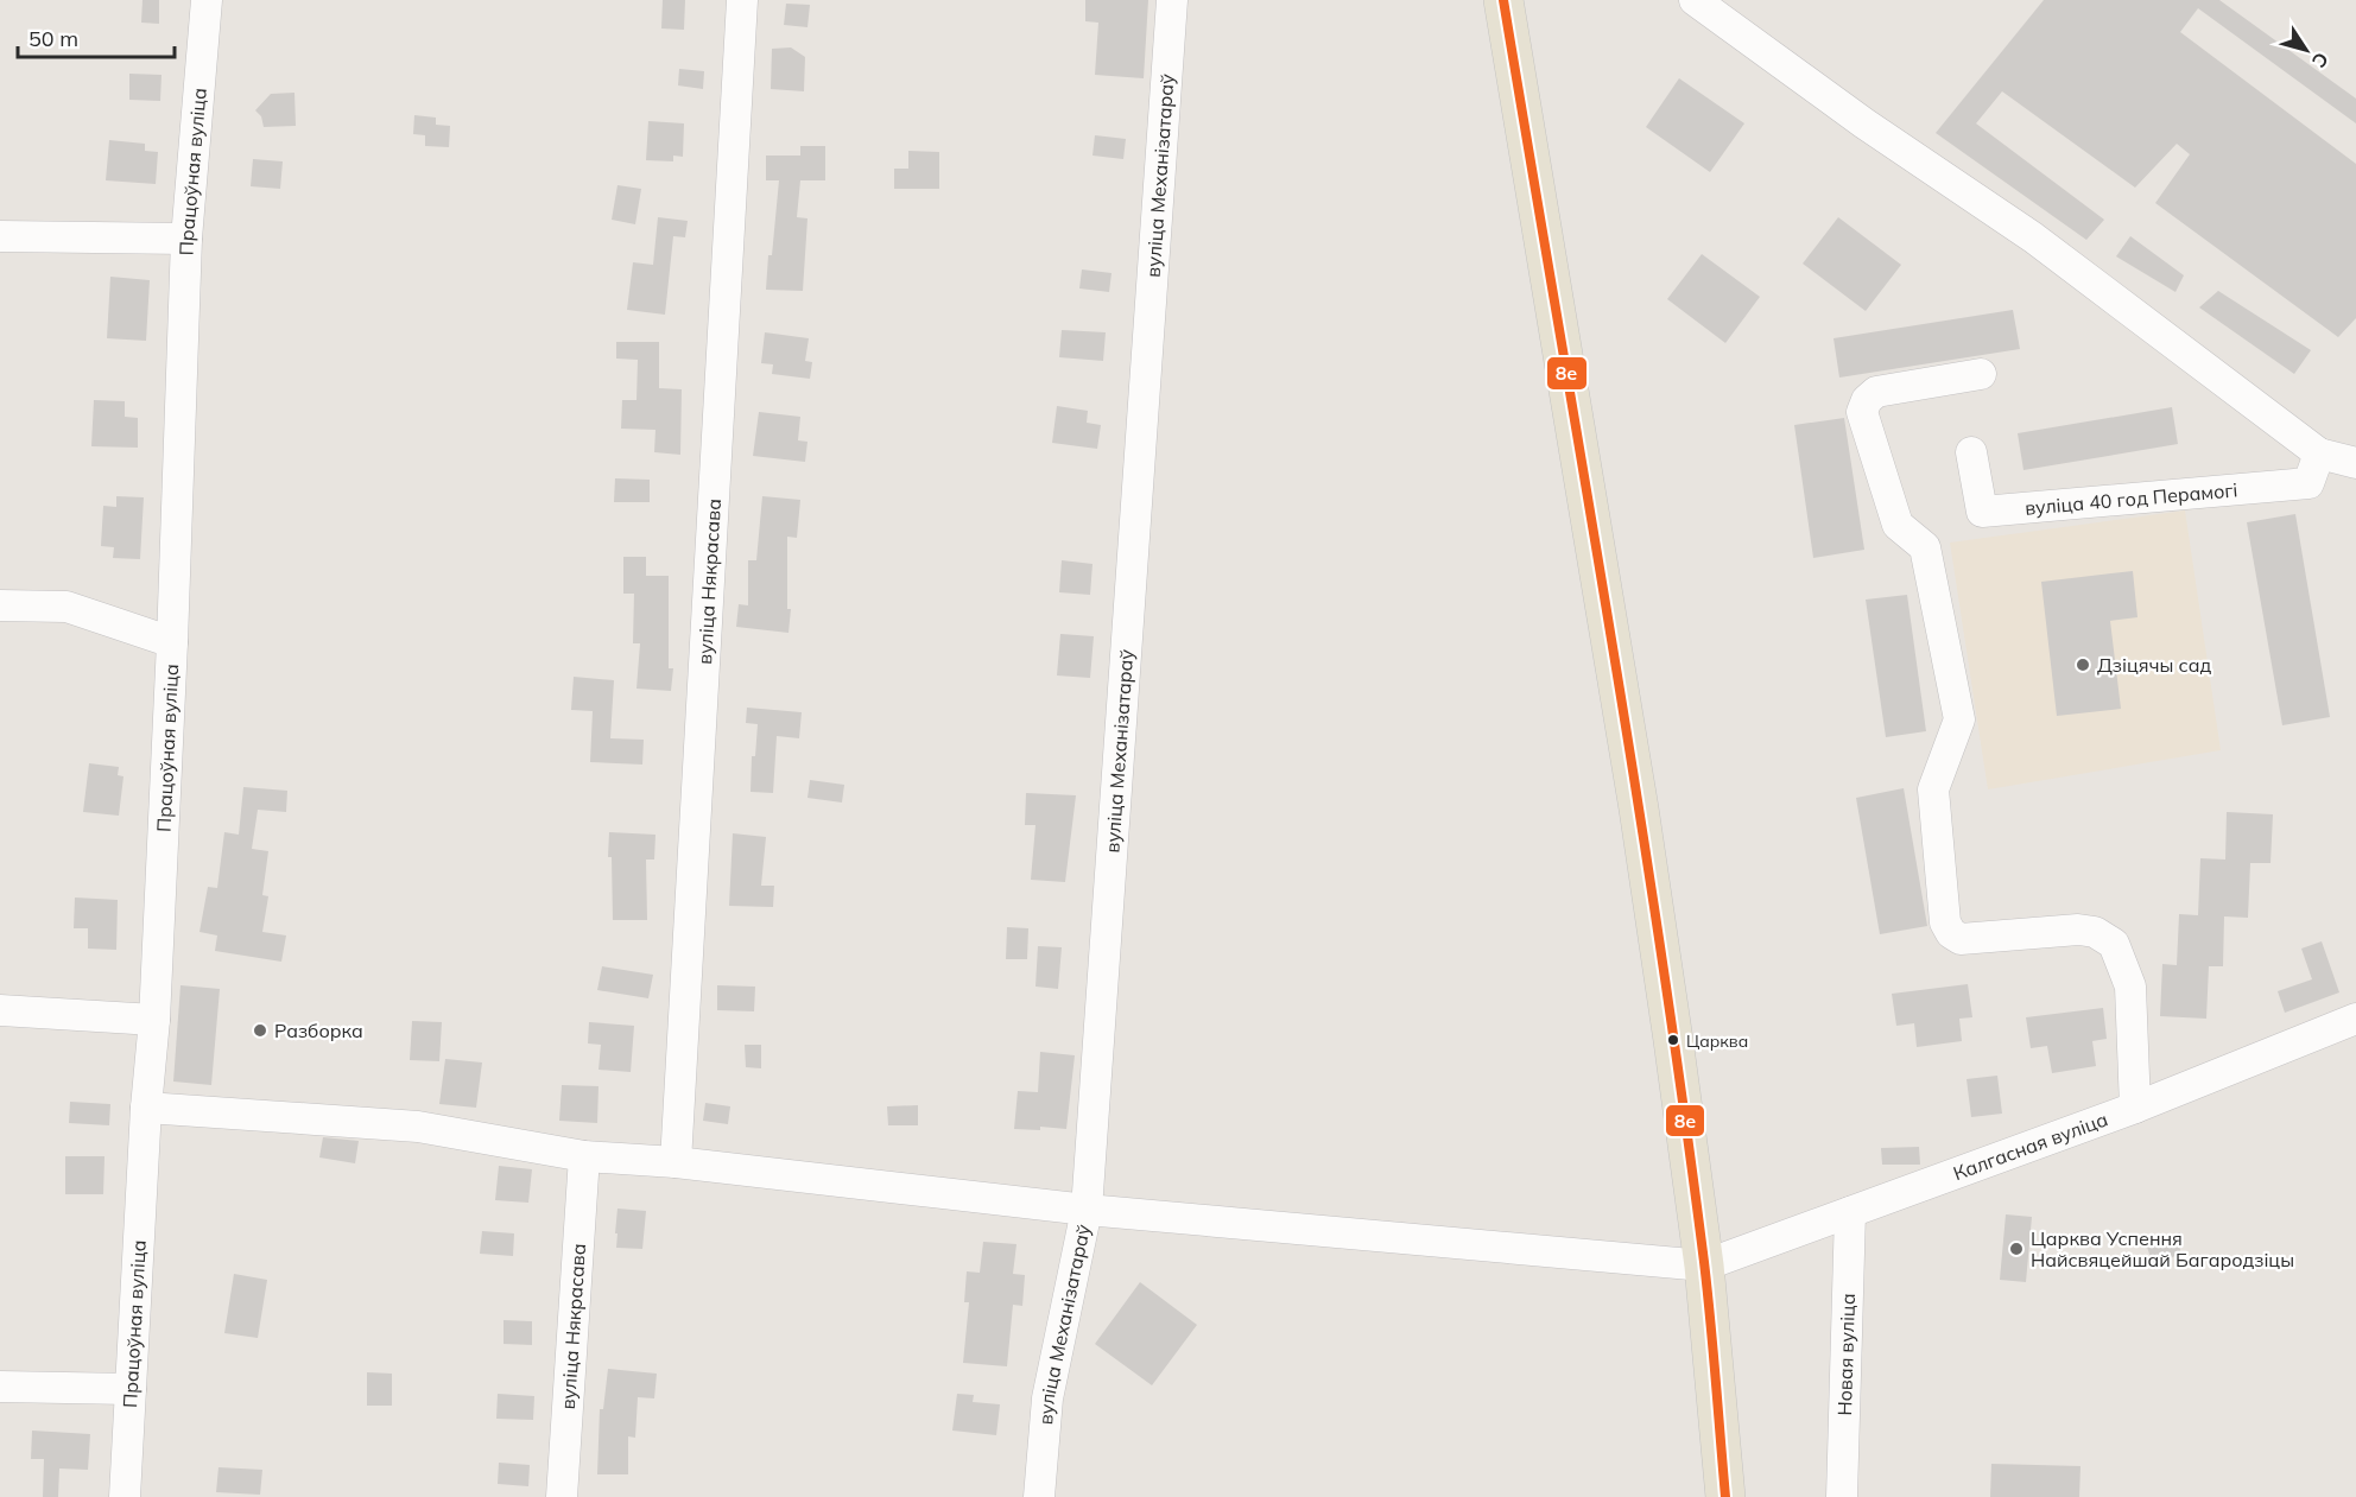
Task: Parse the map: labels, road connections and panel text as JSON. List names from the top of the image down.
{
  "streets": {
    "street": [
      "Працоўная вуліца",
      "вуліца Механізатараў",
      "вуліца 40 год Перамогі",
      "вуліца Някрасава",
      "Калгасная вуліца",
      "Новая вуліца"
    ]
  },
  "crossings": [
    ["Калгасная вуліца", "Новая вуліца"]
  ],
  "places": [
    "Дзіцячы сад",
    "Разборка",
    "Царква",
    "Царква Успення Найсвяцейшай Багародзіцы"
  ],
  "lines": ["transit line 8е"],
  "scale_bar": "50 m",
  "north": "bottom right"
}
